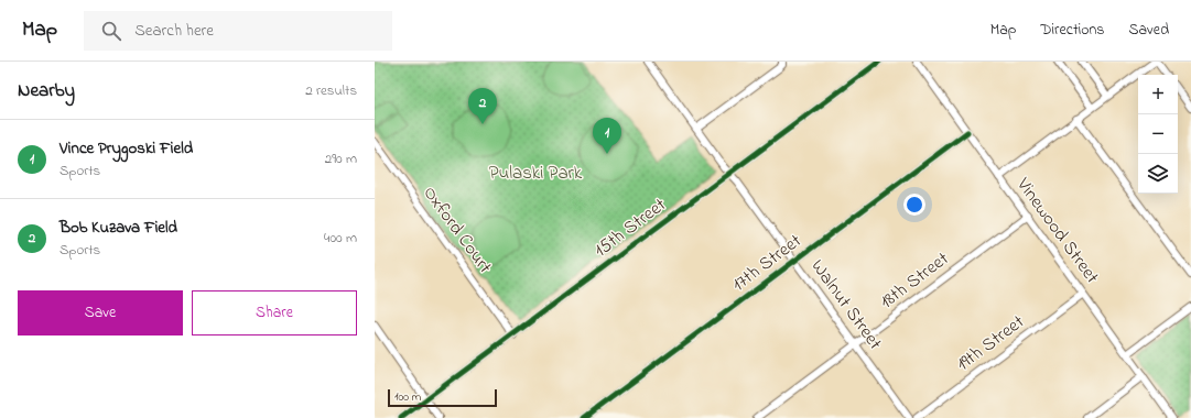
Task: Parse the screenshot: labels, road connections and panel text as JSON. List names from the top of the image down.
{
  "streets": {
    "street": [
      "15th Street",
      "Oxford Court",
      "Vinewood Street",
      "17th Street",
      "18th Street",
      "Walnut Street",
      "19th Street"
    ]
  },
  "crossings": [
    ["15th Street", "Oxford Court"],
    ["15th Street", "Walnut Street"],
    ["Vinewood Street", "17th Street"],
    ["Vinewood Street", "18th Street"],
    ["Vinewood Street", "19th Street"],
    ["17th Street", "Walnut Street"],
    ["18th Street", "Walnut Street"]
  ],
  "parks": ["Pulaski Park"],
  "scale_bar": "100 m",
  "page": {
    "header": "Map",
    "search": "Search here",
    "nav": ["Map", "Directions", "Saved"],
    "heading": ["Nearby", "2 results"],
    "map_buttons": ["+", "−"],
    "pins": ["2", "1"],
    "list": [
      {
        "mark": "1",
        "name": "Vince Prygoski Field",
        "note": "Sports",
        "value": "290 m"
      },
      {
        "mark": "2",
        "name": "Bob Kuzava Field",
        "note": "Sports",
        "value": "400 m"
      }
    ],
    "buttons": ["Save", "Share"],
    "scale": "100 m"
  }
}
